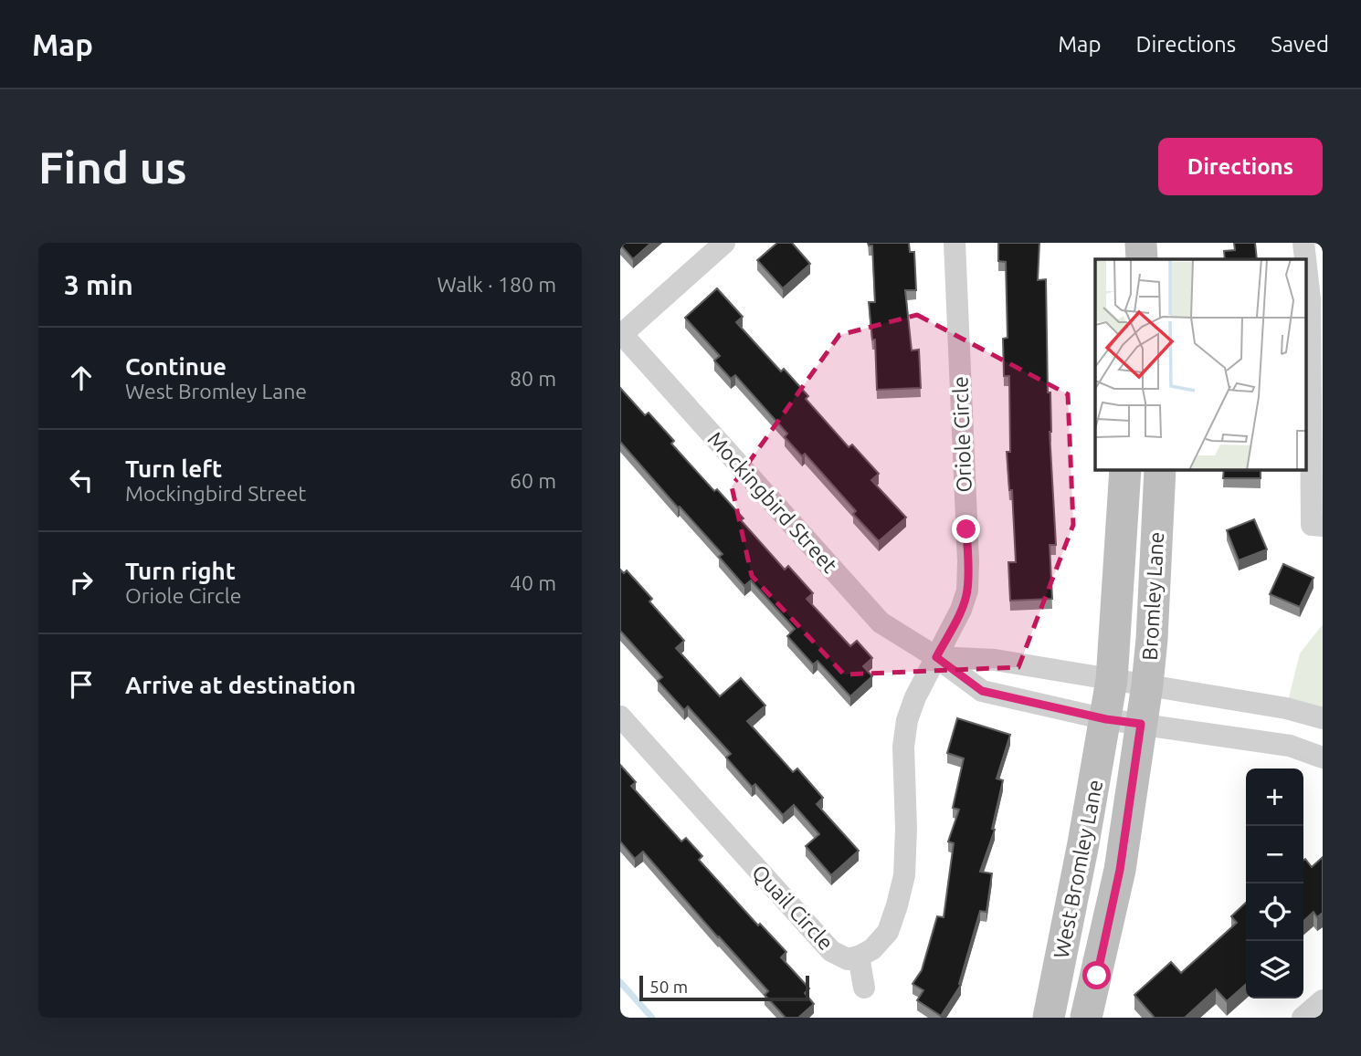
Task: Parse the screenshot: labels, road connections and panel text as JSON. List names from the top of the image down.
{
  "streets": {
    "street": [
      "Oriole Circle",
      "Mockingbird Street",
      "Bromley Lane",
      "West Bromley Lane",
      "Quail Circle"
    ]
  },
  "crossings": [
    ["Oriole Circle", "Mockingbird Street"],
    ["Oriole Circle", "Quail Circle"],
    ["Mockingbird Street", "Bromley Lane"],
    ["Mockingbird Street", "West Bromley Lane"],
    ["Mockingbird Street", "Quail Circle"],
    ["Bromley Lane", "West Bromley Lane"]
  ],
  "scale_bar": "50 m",
  "page": {
    "header": "Map",
    "nav": ["Map", "Directions", "Saved"],
    "buttons": "Directions",
    "title": "Find us",
    "heading": ["3 min", "Walk · 180 m"],
    "list": [
      ["Continue", "West Bromley Lane", "80 m"],
      ["Turn left", "Mockingbird Street", "60 m"],
      ["Turn right", "Oriole Circle", "40 m"],
      "Arrive at destination"
    ],
    "map_buttons": ["+", "−"],
    "scale": "50 m"
  }
}
